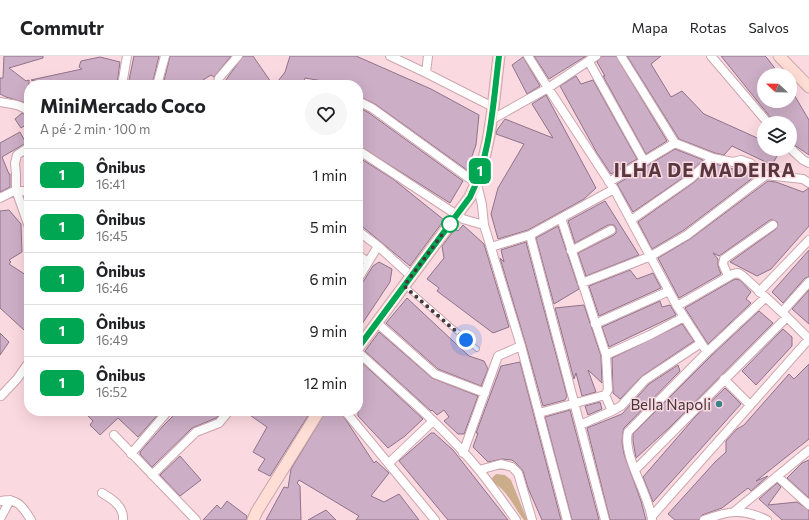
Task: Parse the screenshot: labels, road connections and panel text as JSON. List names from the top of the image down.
{
  "districts": ["ILHA DE MADEIRA"],
  "places": ["Bella Napoli"],
  "lines": ["bus line 1"],
  "north": "left",
  "page": {
    "header": "Commutr",
    "nav": ["Mapa", "Rotas", "Salvos"],
    "on_map": "1",
    "heading": ["MiniMercado Coco", "A pé · 2 min · 100 m"],
    "list": [
      {
        "mark": "1",
        "name": "Ônibus",
        "note": "16:41",
        "value": "1 min"
      },
      {
        "mark": "1",
        "name": "Ônibus",
        "note": "16:45",
        "value": "5 min"
      },
      {
        "mark": "1",
        "name": "Ônibus",
        "note": "16:46",
        "value": "6 min"
      },
      {
        "mark": "1",
        "name": "Ônibus",
        "note": "16:49",
        "value": "9 min"
      },
      {
        "mark": "1",
        "name": "Ônibus",
        "note": "16:52",
        "value": "12 min"
      }
    ]
  }
}
